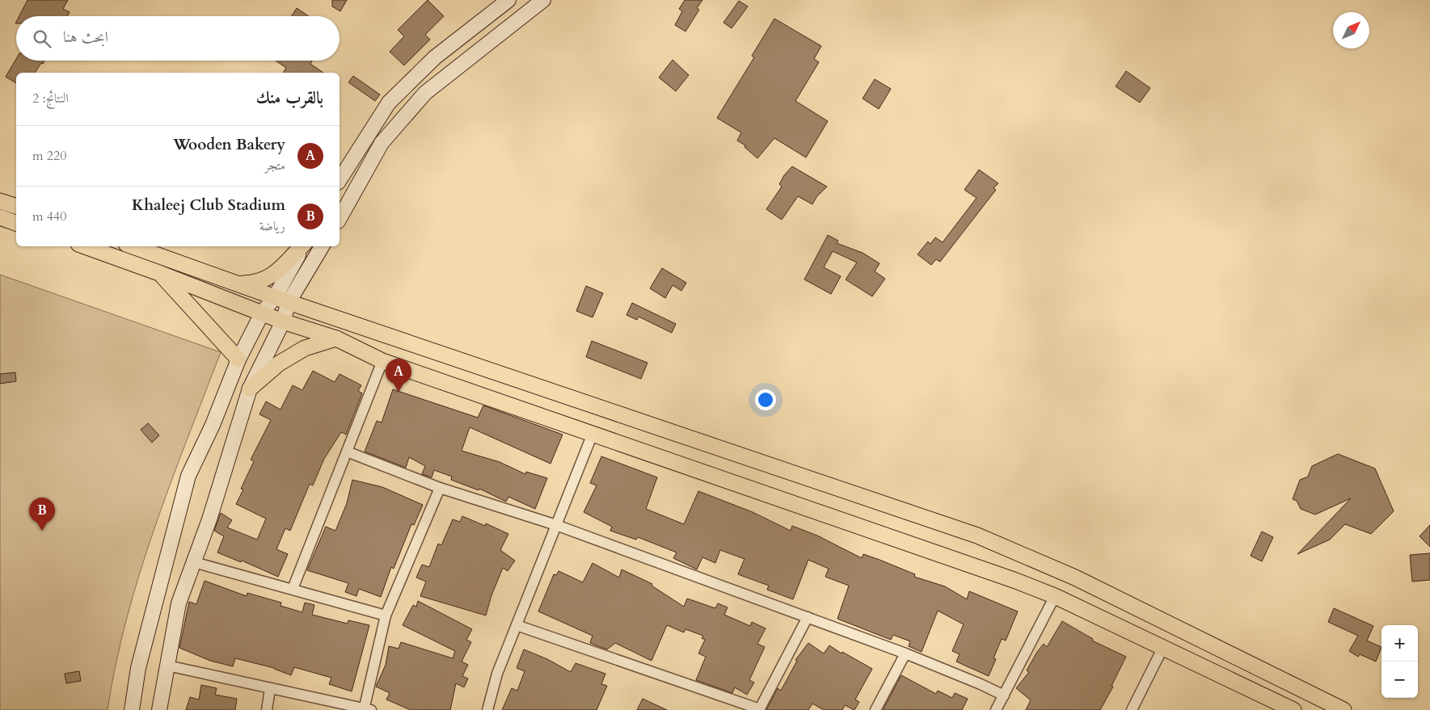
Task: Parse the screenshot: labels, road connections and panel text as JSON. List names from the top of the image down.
{
  "north": "top right",
  "page": {
    "search": "ابحث هنا",
    "heading": ["بالقرب منك", "النتائج: 2"],
    "list": [
      {
        "mark": "A",
        "name": "Wooden Bakery",
        "note": "متجر",
        "value": "220 m"
      },
      {
        "mark": "B",
        "name": "Khaleej Club Stadium",
        "note": "رياضة",
        "value": "440 m"
      }
    ],
    "pins": ["A", "B"],
    "map_buttons": ["+", "−"]
  }
}
